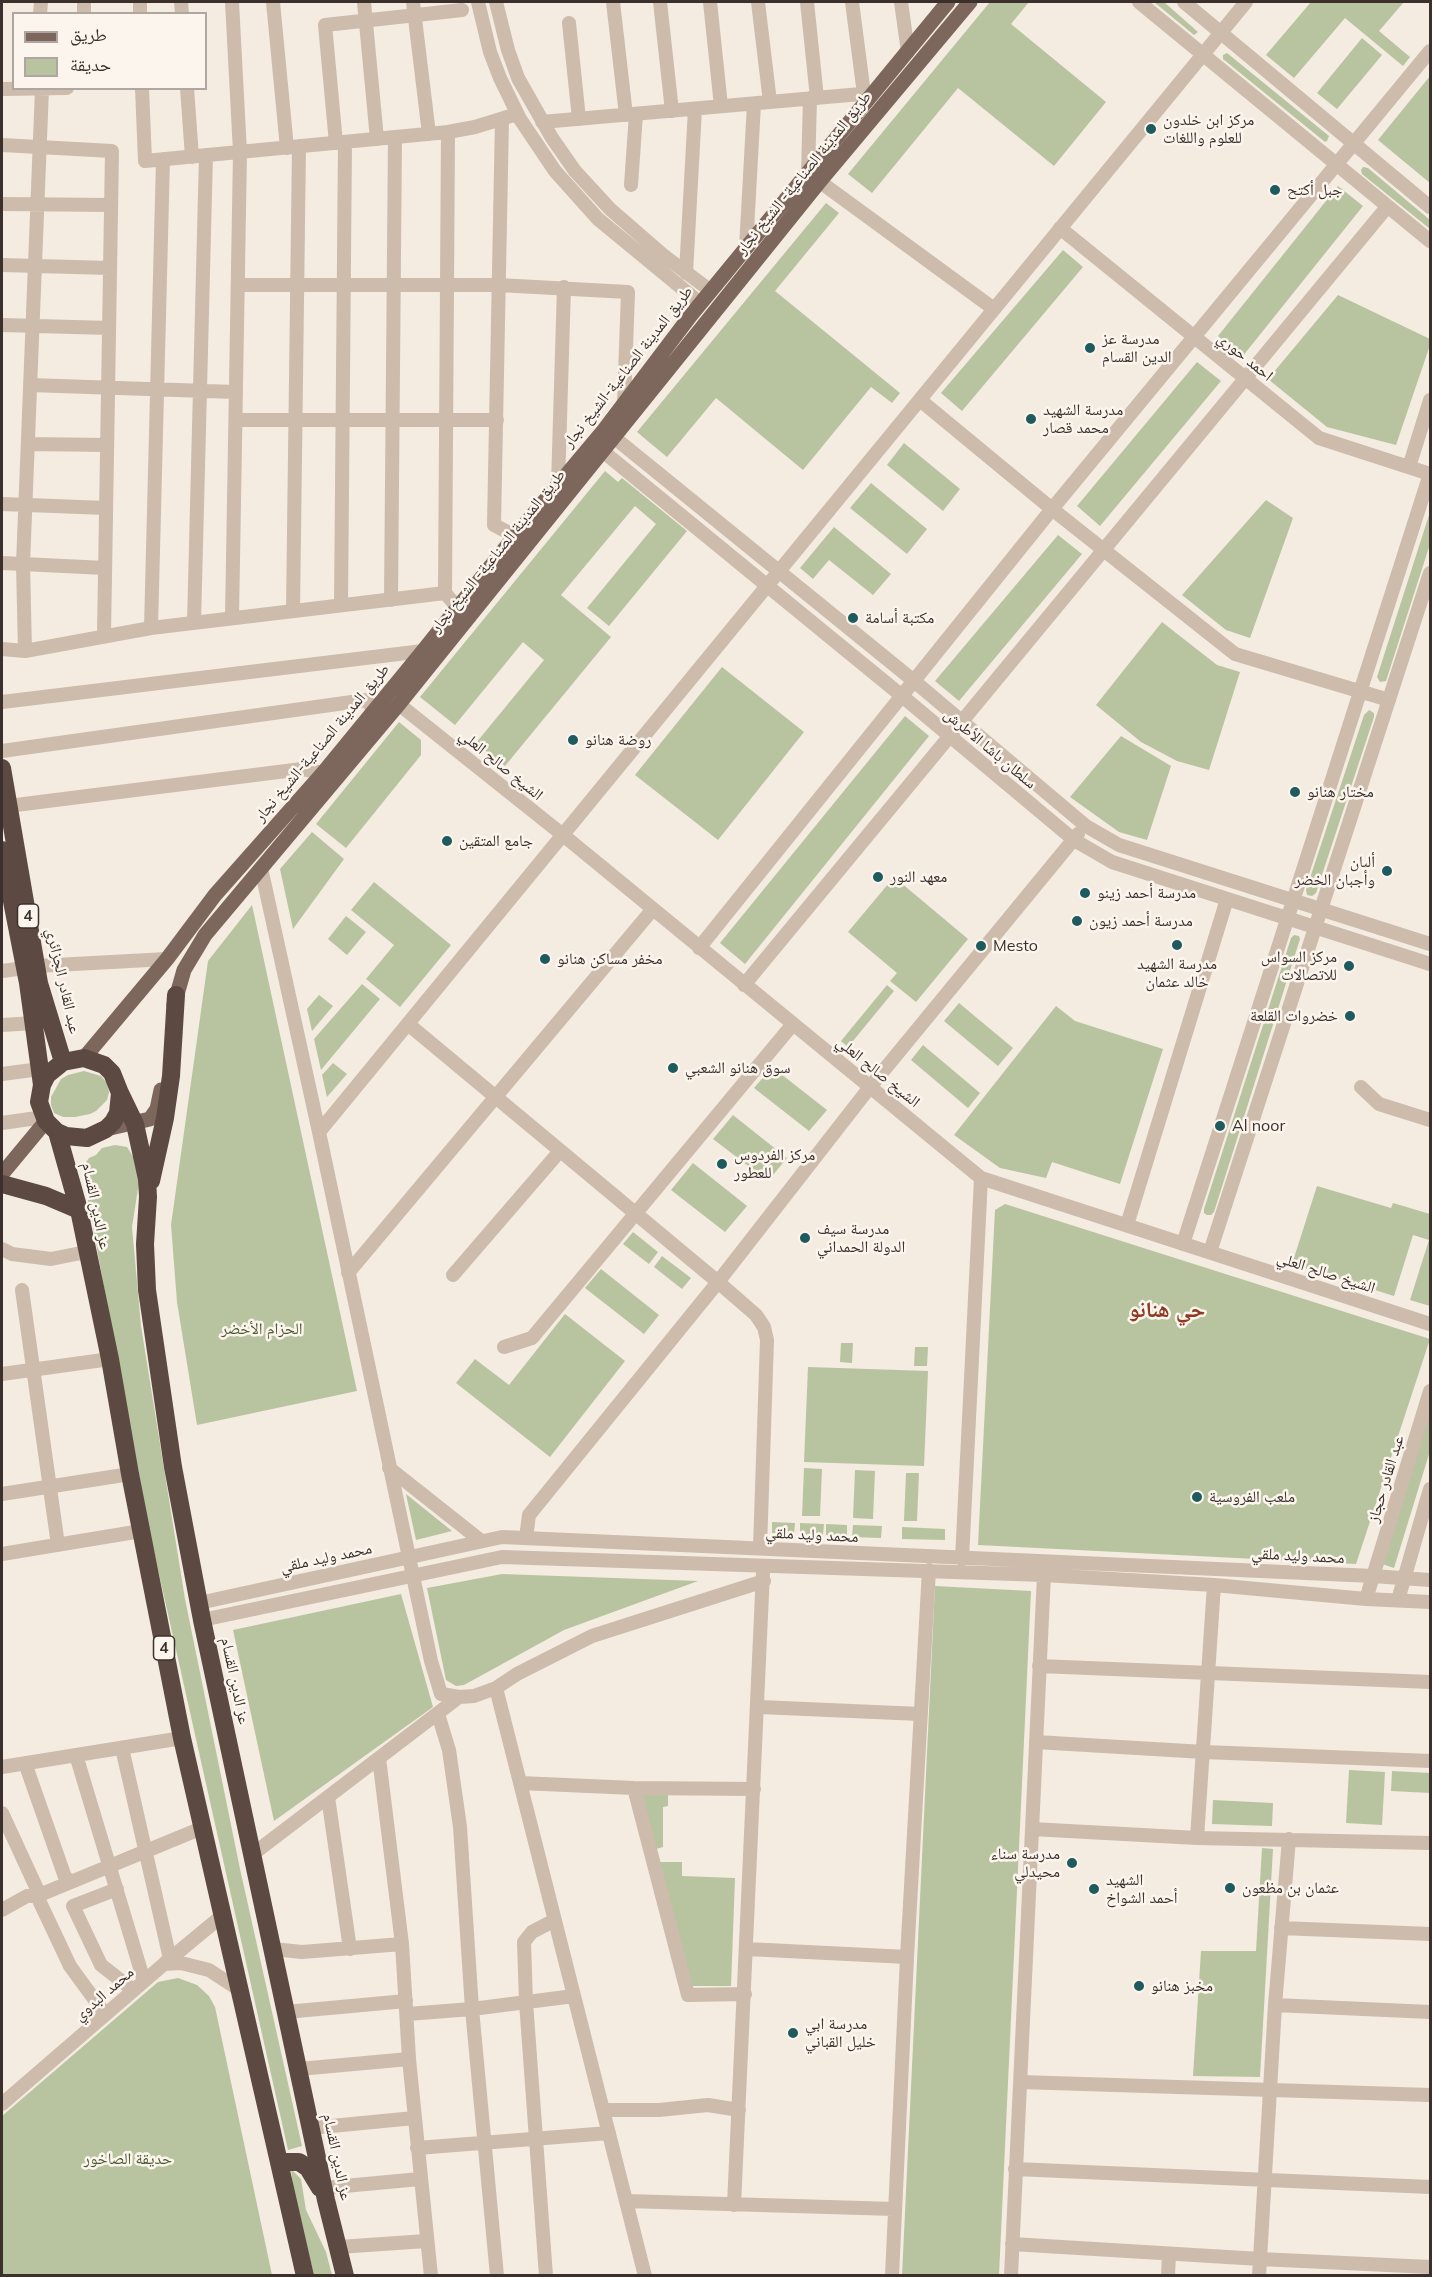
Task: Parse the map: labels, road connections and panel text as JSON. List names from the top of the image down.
{
  "streets": {
    "highway": ["4", "عبد القادر الجزائري", "عز الدين القسام"],
    "main road": ["طريق المدينة الصناعية- الشيخ نجار", "طريق المدينة الصناعية-الشيخ نجار"],
    "street": [
      "احمد حوري",
      "سلطان باشا الأطرش",
      "الشيخ صالح العلي",
      "عبد القادر حجاز",
      "محمد وليد ملقي",
      "محمد البدوي"
    ]
  },
  "crossings": [
    ["طريق المدينة الصناعية- الشيخ نجار", "طريق المدينة الصناعية-الشيخ نجار"],
    ["طريق المدينة الصناعية- الشيخ نجار", "سلطان باشا الأطرش"],
    ["طريق المدينة الصناعية- الشيخ نجار", "الشيخ صالح العلي"],
    ["طريق المدينة الصناعية- الشيخ نجار", "عبد القادر الجزائري"],
    ["طريق المدينة الصناعية- الشيخ نجار", "عز الدين القسام"],
    ["طريق المدينة الصناعية-الشيخ نجار", "سلطان باشا الأطرش"],
    ["طريق المدينة الصناعية-الشيخ نجار", "الشيخ صالح العلي"],
    ["طريق المدينة الصناعية-الشيخ نجار", "عبد القادر الجزائري"],
    ["طريق المدينة الصناعية-الشيخ نجار", "عز الدين القسام"],
    ["عبد القادر الجزائري", "عز الدين القسام"],
    ["عز الدين القسام", "محمد وليد ملقي"],
    ["عز الدين القسام", "محمد البدوي"],
    ["عبد القادر حجاز", "محمد وليد ملقي"]
  ],
  "districts": ["حي هنانو"],
  "parks": ["الحزام الأخضر", "حديقة الصاخور"],
  "places": [
    "مركز ابن خلدون للعلوم واللغات",
    "جبل أكتح",
    "مدرسة عز الدين القسام",
    "مدرسة الشهيد محمد قصار",
    "مكتبة أسامة",
    "روضة هنانو",
    "مختار هنانو",
    "جامع المتقين",
    "ألبان وأجبان الخضر",
    "معهد النور",
    "مدرسة أحمد زينو",
    "مدرسة أحمد زيون",
    "مدرسة الشهيد خالد عثمان",
    "Mesto",
    "مخفر مساكن هنانو",
    "مركز السواس للاتصالات",
    "خضروات القلعة",
    "سوق هنانو الشعبي",
    "Al noor",
    "مركز الفردوس للعطور",
    "مدرسة سيف الدولة الحمداني",
    "ملعب الفروسية",
    "مدرسة سناء محيدلي",
    "عثمان بن مظعون",
    "الشهيد أحمد الشواخ",
    "مخبز هنانو",
    "مدرسة ابي خليل القباني"
  ],
  "legend": ["طريق", "حديقة"]
}
